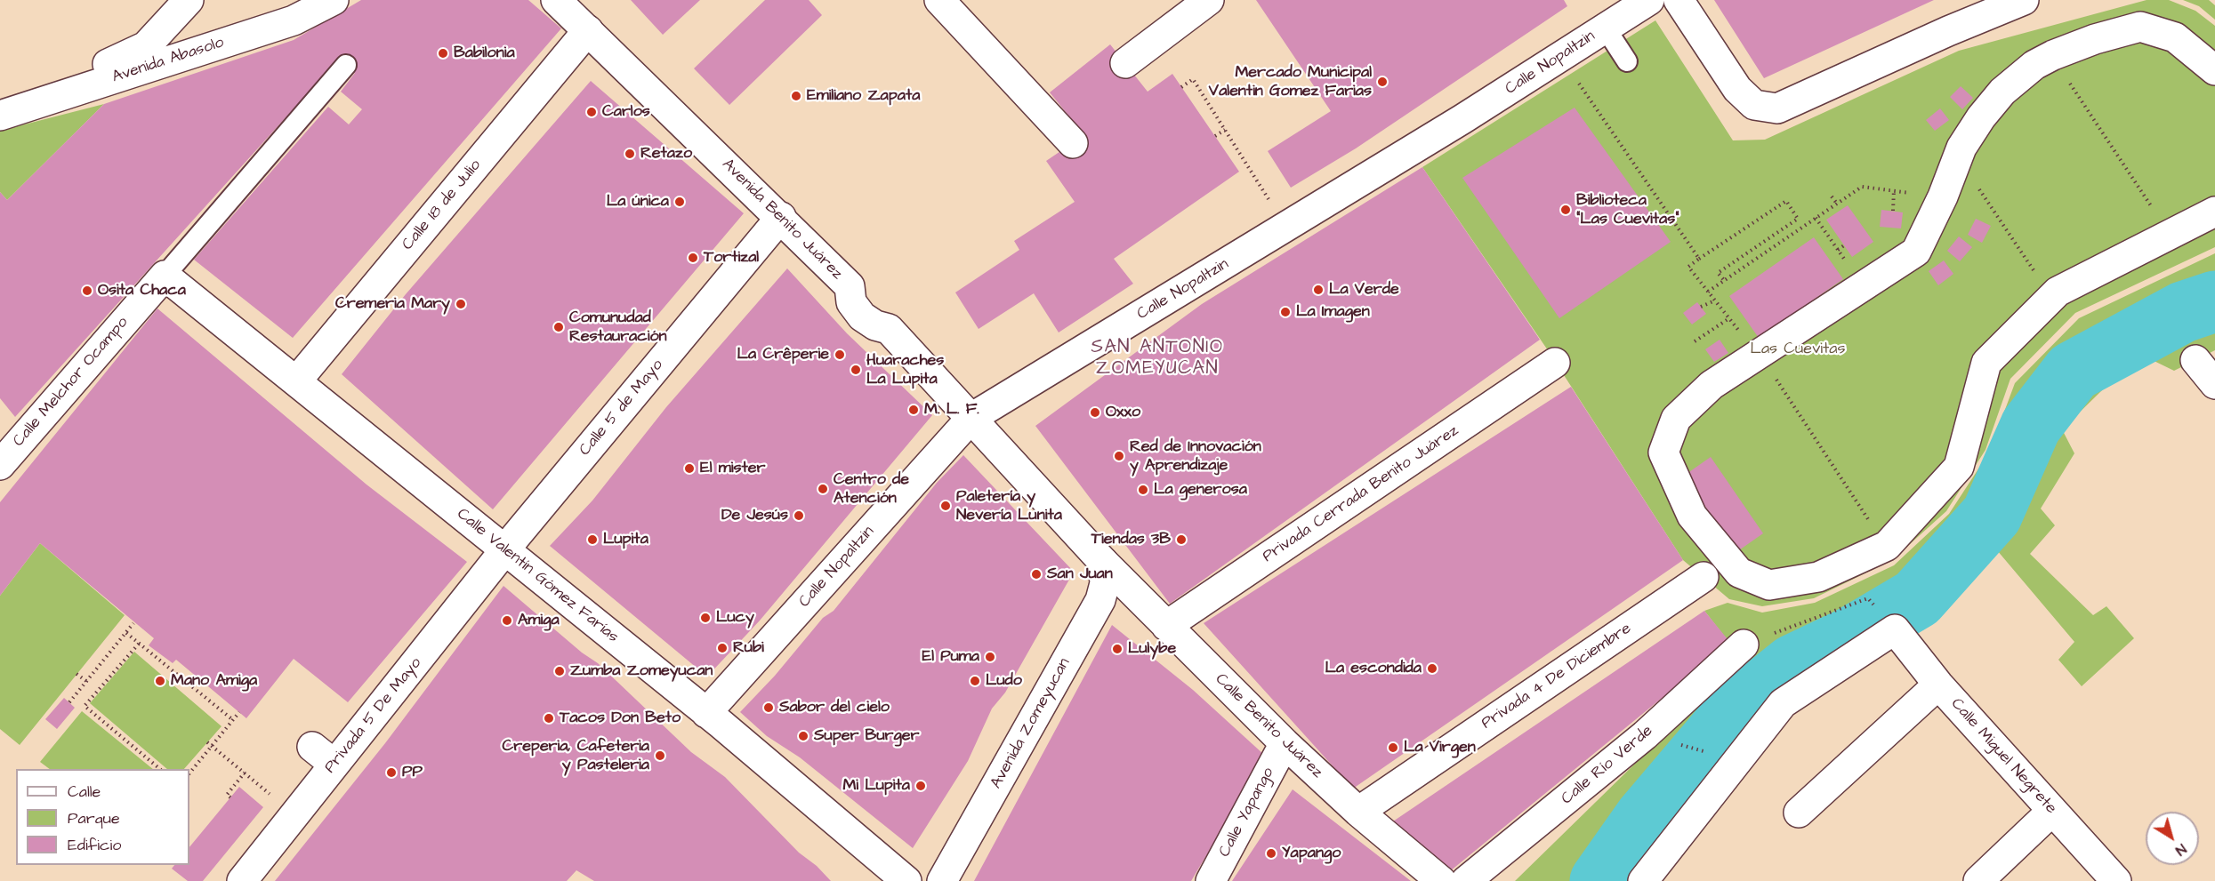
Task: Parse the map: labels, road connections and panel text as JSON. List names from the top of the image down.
{
  "streets": {
    "street": [
      "Avenida Abasolo",
      "Calle Nopaltzin",
      "Calle 18 de Julio",
      "Avenida Benito Juárez",
      "Calle Melchor Ocampo",
      "Calle 5 de Mayo",
      "Privada Cerrada Benito Juárez",
      "Calle Valentín Gómez Farías",
      "Privada 4 De Diciembre",
      "Privada 5 De Mayo",
      "Avenida Zomeyucan",
      "Calle Benito Juárez",
      "Calle Miguel Negrete",
      "Calle Río Verde",
      "Calle Yapango"
    ]
  },
  "crossings": [
    ["Calle Nopaltzin", "Avenida Benito Juárez"],
    ["Calle Nopaltzin", "Calle Valentín Gómez Farías"],
    ["Calle 18 de Julio", "Avenida Benito Juárez"],
    ["Calle 18 de Julio", "Calle Valentín Gómez Farías"],
    ["Avenida Benito Juárez", "Calle 5 de Mayo"],
    ["Avenida Benito Juárez", "Avenida Zomeyucan"],
    ["Avenida Benito Juárez", "Calle Benito Juárez"],
    ["Calle Melchor Ocampo", "Calle Valentín Gómez Farías"],
    ["Calle 5 de Mayo", "Calle Valentín Gómez Farías"],
    ["Calle 5 de Mayo", "Privada 5 De Mayo"],
    ["Privada Cerrada Benito Juárez", "Calle Benito Juárez"],
    ["Calle Valentín Gómez Farías", "Privada 5 De Mayo"],
    ["Privada 4 De Diciembre", "Calle Benito Juárez"],
    ["Avenida Zomeyucan", "Calle Benito Juárez"],
    ["Calle Benito Juárez", "Calle Yapango"]
  ],
  "districts": ["SAN ANTONIO ZOMEYUCAN"],
  "parks": ["Las Cuevitas"],
  "places": [
    "Babilonia",
    "Mercado Municipal Valentin Gomez Farias",
    "Emiliano Zapata",
    "Carlos",
    "Retazo",
    "La única",
    "Biblioteca \"Las Cuevitas\"",
    "Tortizal",
    "La Verde",
    "Osita Chaca",
    "Cremeria Mary",
    "La Imagen",
    "Comunudad Restauración",
    "La Crêperie",
    "Huaraches La Lupita",
    "M. L. F.",
    "Oxxo",
    "Red de Innovación y Aprendizaje",
    "El mister",
    "Centro de Atención",
    "La generosa",
    "Paletería y Nevería Lunita",
    "De Jesús",
    "Lupita",
    "Tiendas 3B",
    "San Juan",
    "Lucy",
    "Amiga",
    "Rubi",
    "Lulybe",
    "El Puma",
    "La escondida",
    "Zumba Zomeyucan",
    "Mano Amiga",
    "Ludo",
    "Sabor del cielo",
    "Tacos Don Beto",
    "Super Burger",
    "La Virgen",
    "Creperia, Cafeteria y Pasteleria",
    "PP",
    "Mi Lupita",
    "Yapango"
  ],
  "legend": ["Calle", "Parque", "Edificio"],
  "north": "bottom right"
}
